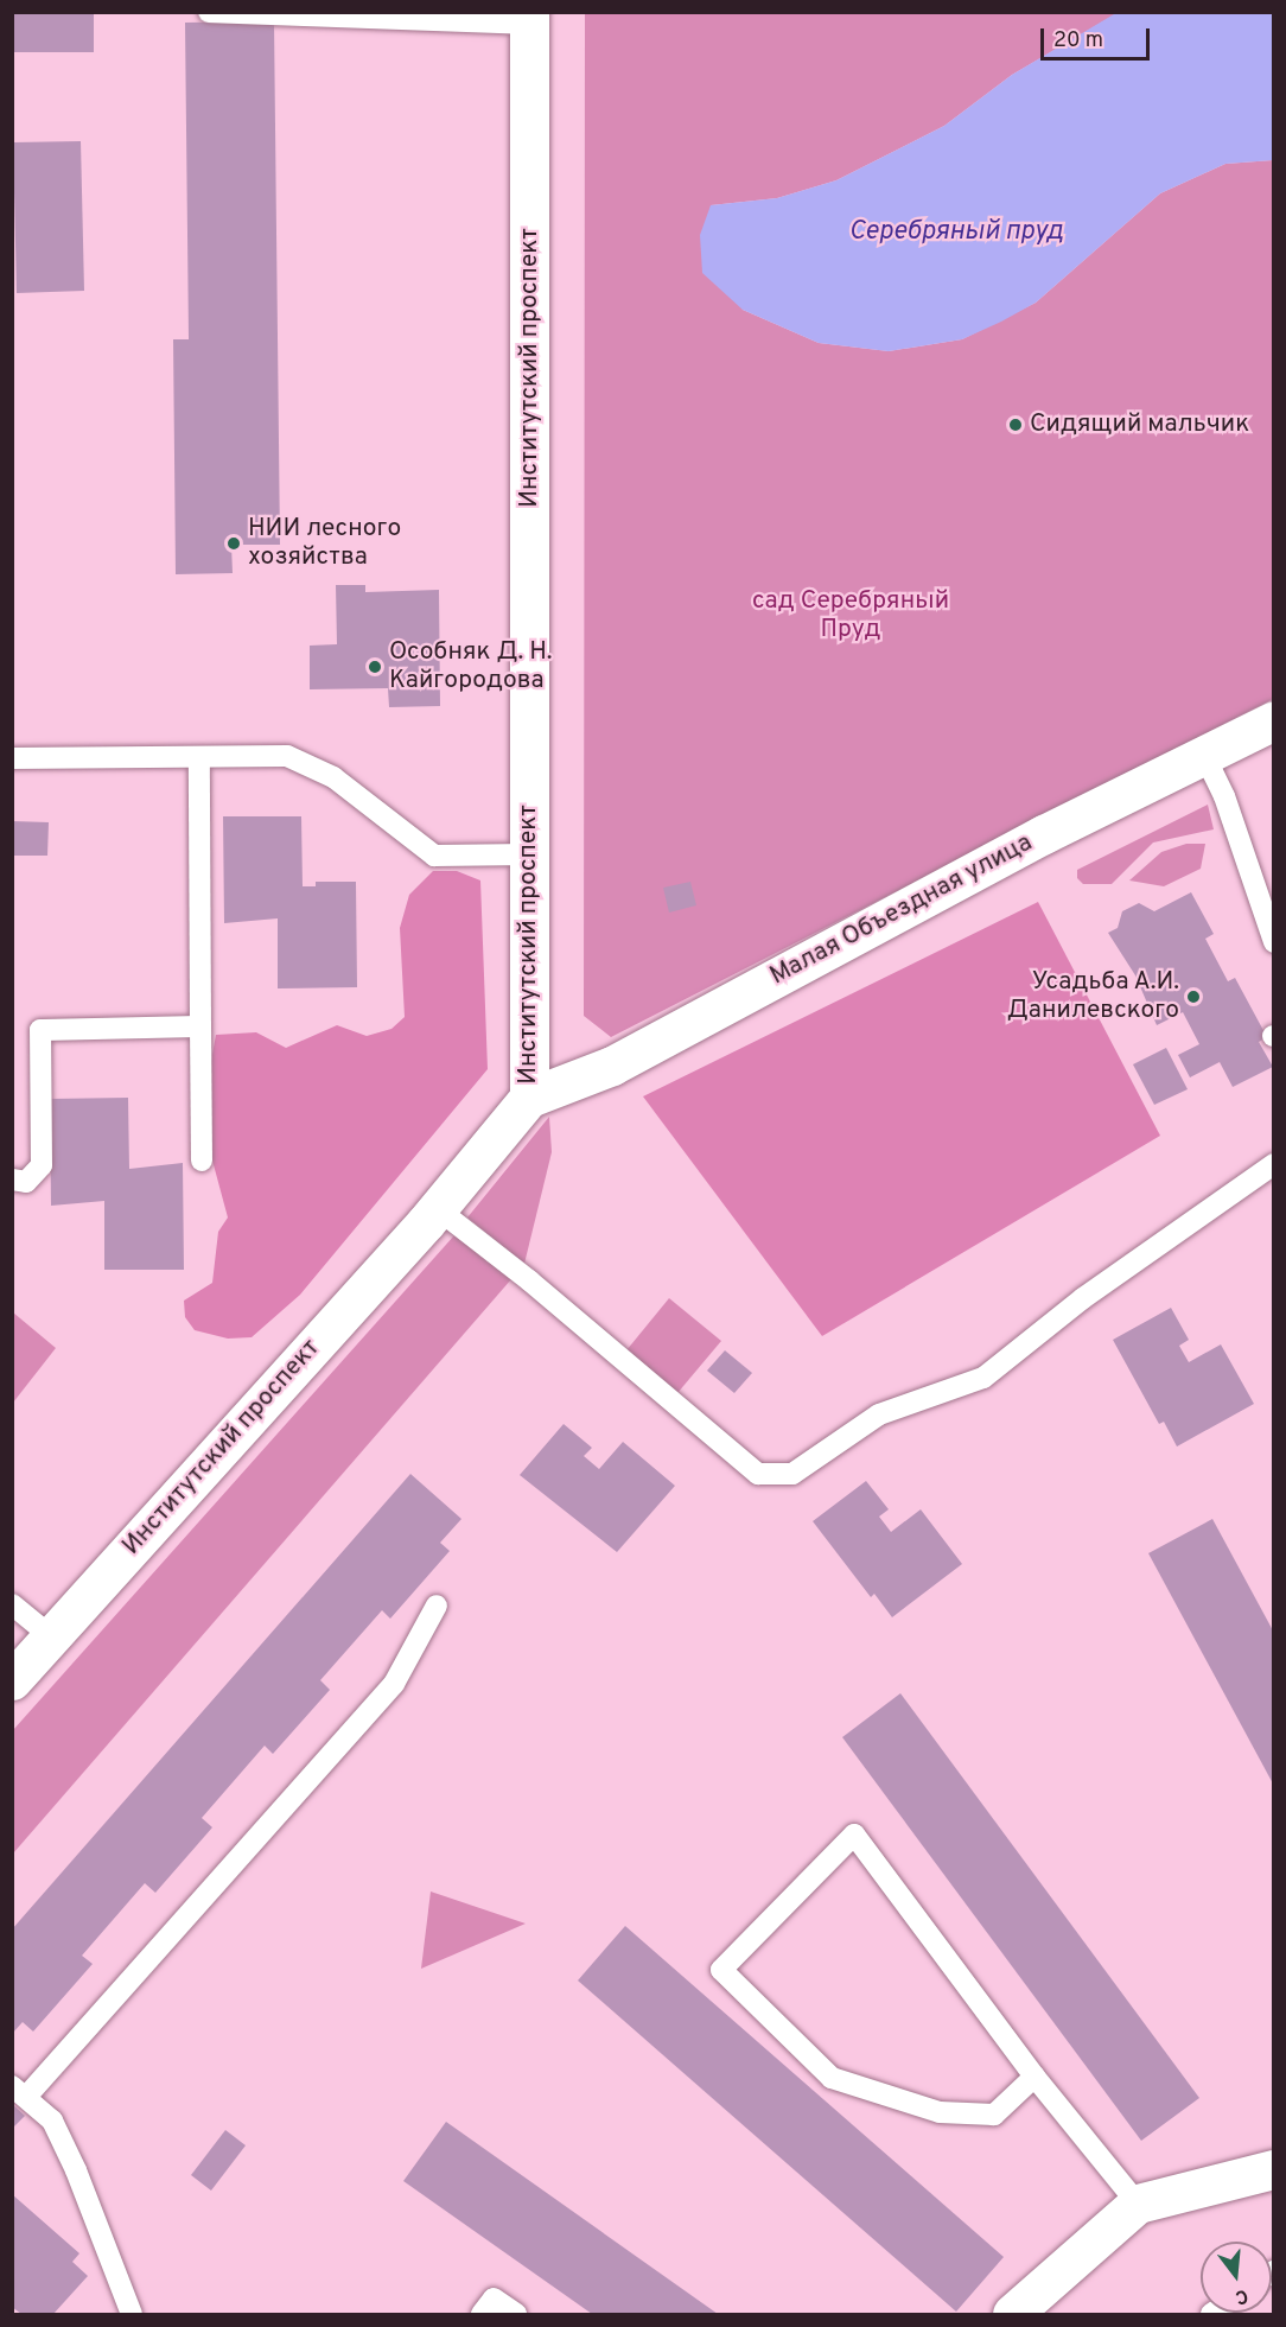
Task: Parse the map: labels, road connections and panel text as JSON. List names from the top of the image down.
{
  "streets": {
    "street": ["Институтский проспект", "Малая Объездная улица"]
  },
  "crossings": [
    ["Институтский проспект", "Малая Объездная улица"]
  ],
  "water": ["Серебряный пруд"],
  "parks": ["сад Серебряный Пруд"],
  "places": [
    "Сидящий мальчик",
    "НИИ лесного хозяйства",
    "Особняк Д. Н. Кайгородова",
    "Усадьба А.И. Данилевского"
  ],
  "scale_bar": "20 m",
  "north": "bottom"
}
